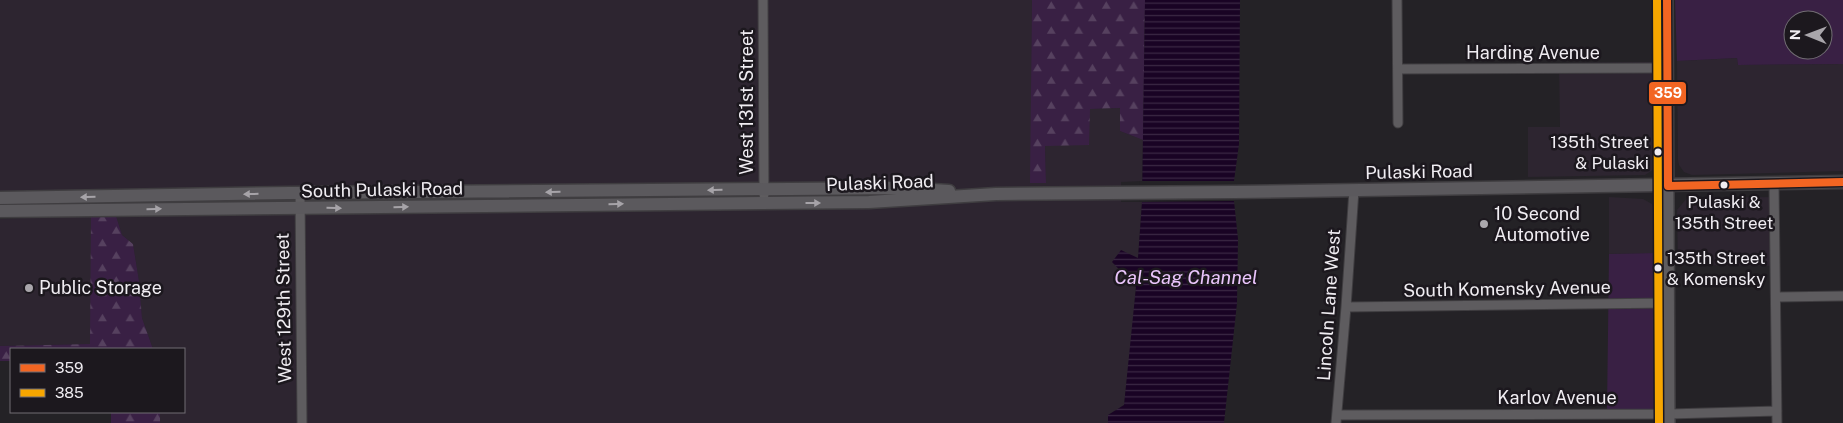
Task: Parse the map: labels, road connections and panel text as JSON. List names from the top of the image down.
{
  "streets": {
    "main road": ["Pulaski Road", "South Pulaski Road"],
    "street": [
      "Harding Avenue",
      "West 131st Street",
      "South Komensky Avenue",
      "Lincoln Lane West",
      "West 129th Street",
      "Karlov Avenue"
    ]
  },
  "crossings": [
    ["West 131st Street", "Pulaski Road"],
    ["West 131st Street", "South Pulaski Road"],
    ["Pulaski Road", "South Pulaski Road"],
    ["Pulaski Road", "Lincoln Lane West"],
    ["South Pulaski Road", "West 129th Street"],
    ["South Komensky Avenue", "Lincoln Lane West"],
    ["Lincoln Lane West", "Karlov Avenue"]
  ],
  "water": ["Cal-Sag Channel"],
  "places": [
    "135th Street & Pulaski",
    "Pulaski & 135th Street",
    "10 Second Automotive",
    "135th Street & Komensky",
    "Public Storage"
  ],
  "lines": ["transit line 359", "transit line 385"],
  "legend": ["359", "385"],
  "north": "left"
}
